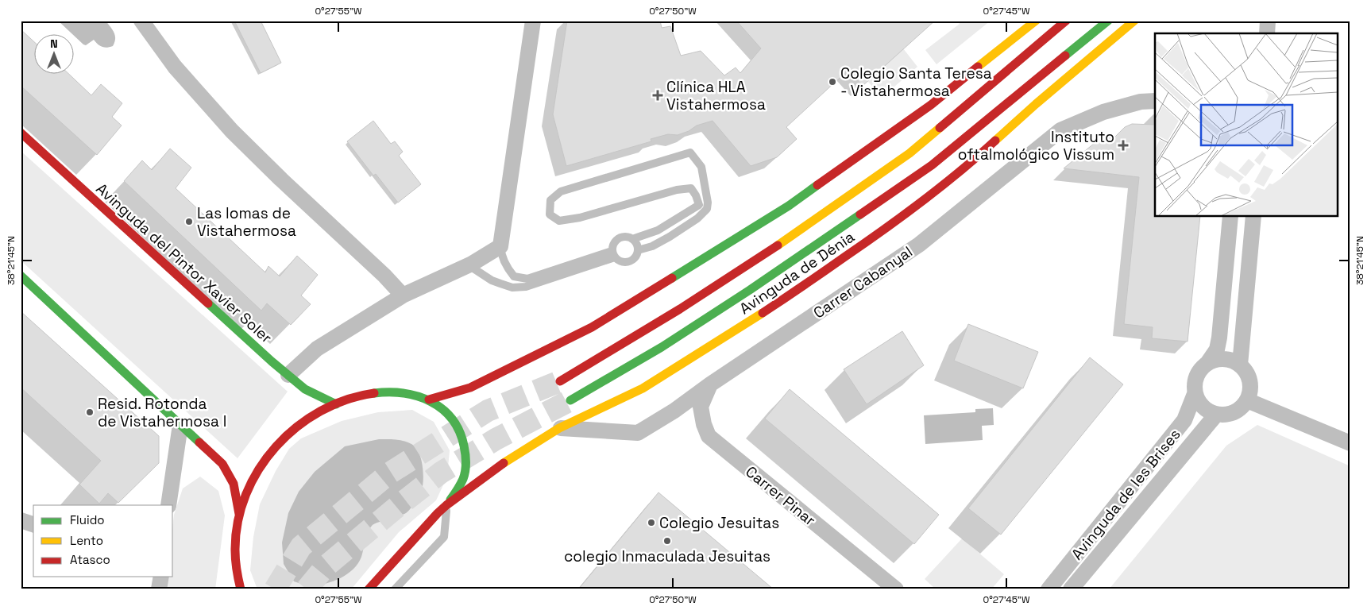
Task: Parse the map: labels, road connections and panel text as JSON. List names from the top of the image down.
{
  "streets": {
    "main road": ["Avinguda del Pintor Xavier Soler", "Avinguda de Dénia"],
    "street": ["Carrer Cabanyal", "Avinguda de les Brises", "Carrer Pinar"]
  },
  "crossings": [
    ["Avinguda del Pintor Xavier Soler", "Avinguda de Dénia"],
    ["Avinguda de Dénia", "Carrer Cabanyal"],
    ["Carrer Cabanyal", "Carrer Pinar"]
  ],
  "places": {
    "other": [
      "Colegio Santa Teresa - Vistahermosa",
      "Las lomas de Vistahermosa",
      "Resid. Rotonda de Vistahermosa I",
      "Colegio Jesuitas",
      "colegio Inmaculada Jesuitas"
    ],
    "health": ["Clínica HLA Vistahermosa", "Instituto oftalmológico Vissum"]
  },
  "legend": ["Fluido", "Lento", "Atasco"],
  "north": "top",
  "coordinates": [
    "0°27'55\"W",
    "0°27'50\"W",
    "0°27'45\"W",
    "38°21'45\"N"
  ]
}
